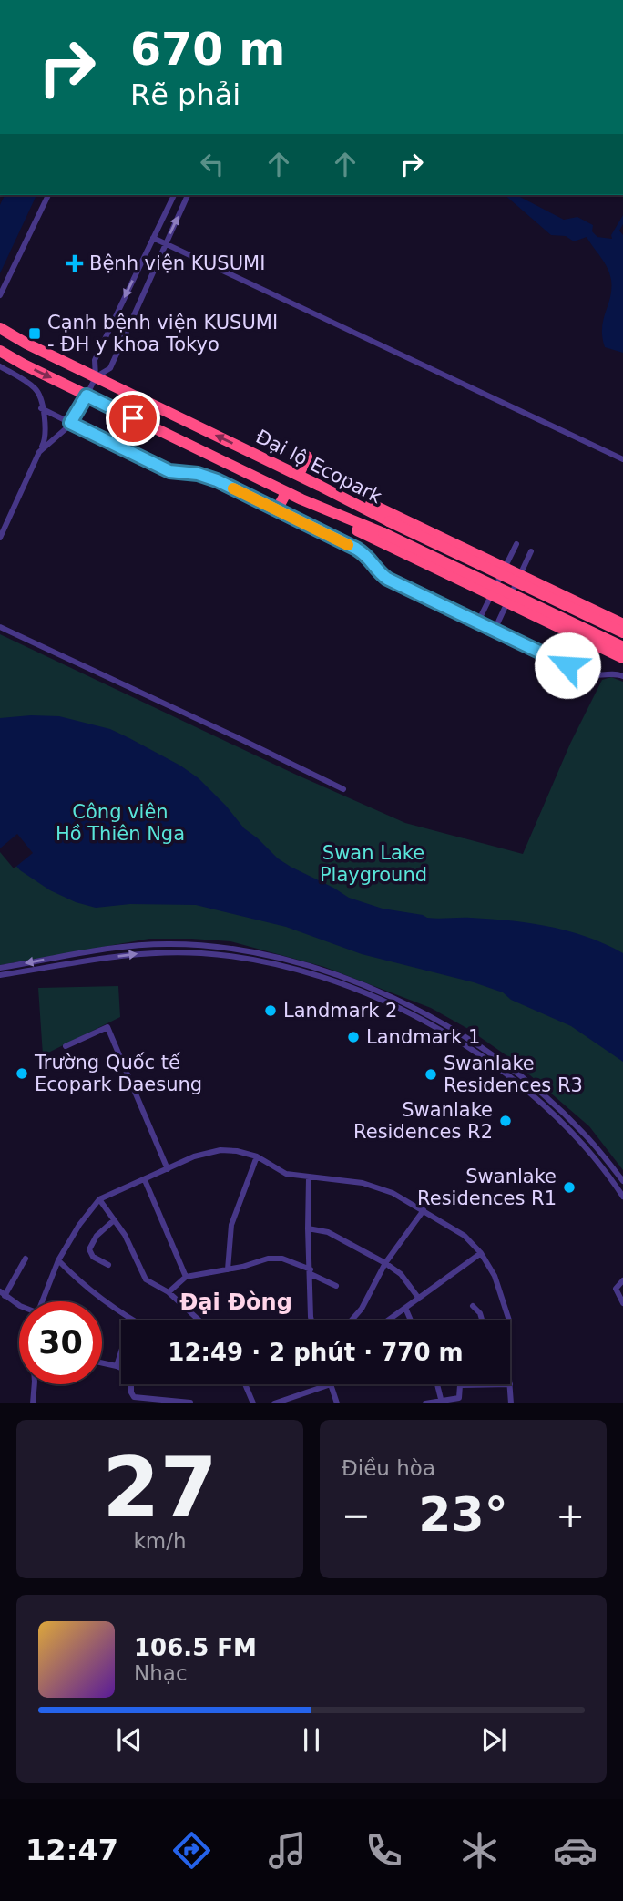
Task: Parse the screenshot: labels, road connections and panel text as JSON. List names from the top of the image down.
{
  "streets": {
    "highway": ["Đại lộ Ecopark"]
  },
  "districts": ["Đại Đòng"],
  "parks": ["Công viên Hồ Thiên Nga", "Swan Lake Playground"],
  "places": {
    "health": ["Bệnh viện KUSUMI"],
    "transit": ["Cạnh bệnh viện KUSUMI - ĐH y khoa Tokyo"],
    "other": [
      "Landmark 2",
      "Landmark 1",
      "Trường Quốc tế Ecopark Daesung",
      "Swanlake Residences R3",
      "Swanlake Residences R2",
      "Swanlake Residences R1"
    ]
  },
  "page": {
    "turn": ["670 m", "Rẽ phải"],
    "limit": "30",
    "trip": "12:49 · 2 phút · 770 m",
    "tile": [
      ["27", "km/h"],
      "Điều hòa"
    ],
    "heat": ["−", "23°", "+"],
    "song": ["106.5 FM", "Nhạc"],
    "tabs": "12:47"
  }
}
